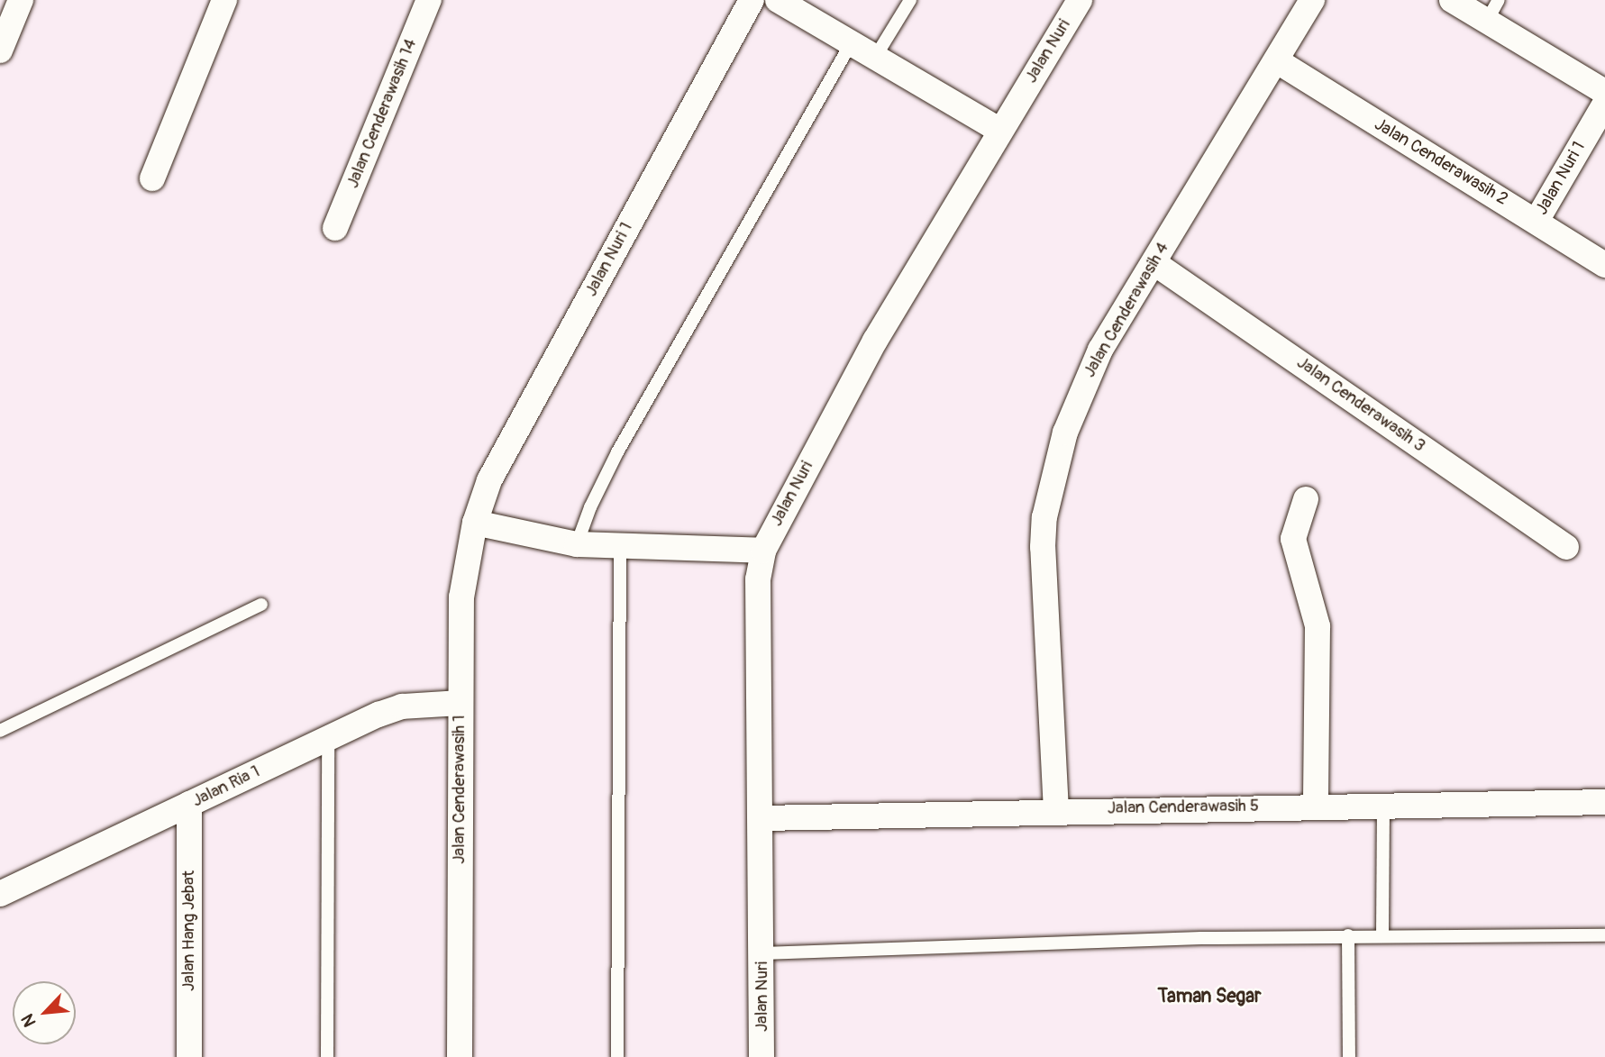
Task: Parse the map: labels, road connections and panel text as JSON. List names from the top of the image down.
{
  "streets": {
    "street": [
      "Jalan Nuri",
      "Jalan Cenderawasih 14",
      "Jalan Cenderawasih 2",
      "Jalan Nuri 1",
      "Jalan Cenderawasih 4",
      "Jalan Cenderawasih 3",
      "Jalan Ria 1",
      "Jalan Cenderawasih 1",
      "Jalan Cenderawasih 5",
      "Jalan Hang Jebat"
    ]
  },
  "crossings": [
    ["Jalan Nuri", "Jalan Cenderawasih 5"],
    ["Jalan Cenderawasih 2", "Jalan Nuri 1"],
    ["Jalan Cenderawasih 2", "Jalan Cenderawasih 4"],
    ["Jalan Nuri 1", "Jalan Cenderawasih 1"],
    ["Jalan Cenderawasih 4", "Jalan Cenderawasih 3"],
    ["Jalan Cenderawasih 4", "Jalan Cenderawasih 5"],
    ["Jalan Ria 1", "Jalan Cenderawasih 1"],
    ["Jalan Ria 1", "Jalan Hang Jebat"]
  ],
  "districts": ["Taman Segar"],
  "north": "bottom left"
}
